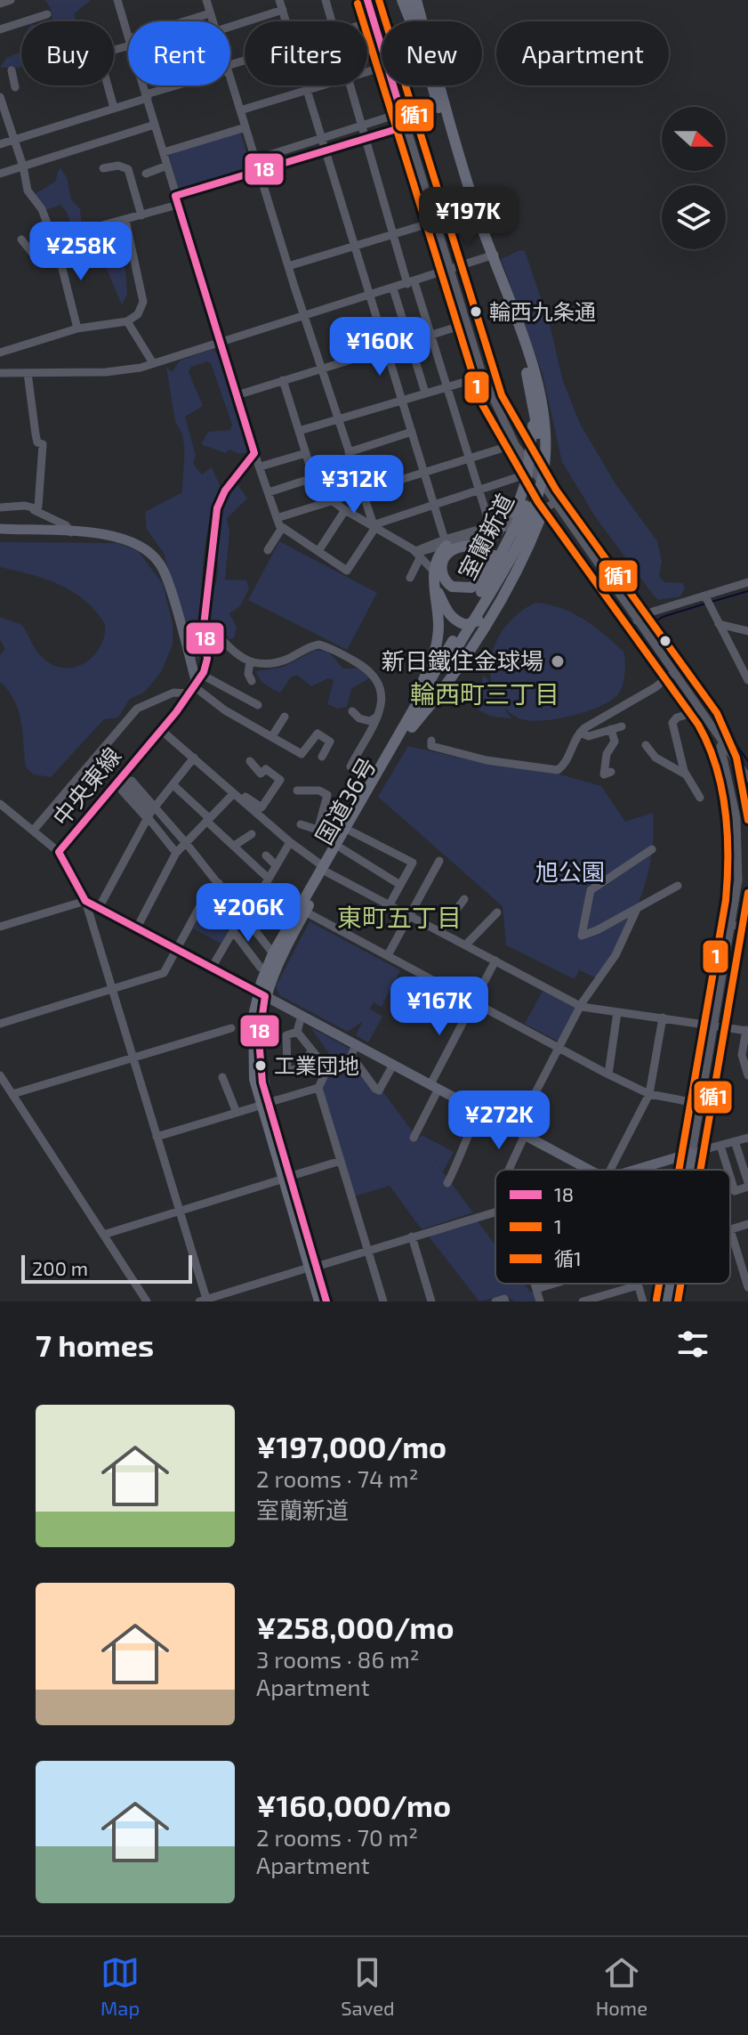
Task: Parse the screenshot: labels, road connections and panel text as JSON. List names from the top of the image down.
{
  "streets": {
    "highway": ["室蘭新道", "国道36号"],
    "main road": ["中央東線"]
  },
  "crossings": [
    ["室蘭新道", "国道36号"]
  ],
  "districts": ["輪西町三丁目", "東町五丁目"],
  "parks": ["旭公園"],
  "places": ["輪西九条通", "新日鐵住金球場", "工業団地"],
  "lines": ["transit line 18", "transit line 循1", "transit line 1"],
  "legend": ["18", "1", "循1"],
  "scale_bar": "200 m",
  "north": "right",
  "page": {
    "chip": [
      "Buy",
      "Rent",
      "Filters",
      "New",
      "Apartment"
    ],
    "price": [
      "¥197K",
      "¥258K",
      "¥160K",
      "¥312K",
      "¥206K",
      "¥167K",
      "¥272K"
    ],
    "scale": "200 m",
    "heading": "7 homes",
    "list": [
      {
        "name": "¥197,000/mo",
        "note": "2 rooms · 74 m² · 室蘭新道"
      },
      {
        "name": "¥258,000/mo",
        "note": "3 rooms · 86 m² · Apartment"
      },
      {
        "name": "¥160,000/mo",
        "note": "2 rooms · 70 m² · Apartment"
      }
    ],
    "tabs": ["Map", "Saved", "Home"]
  }
}
